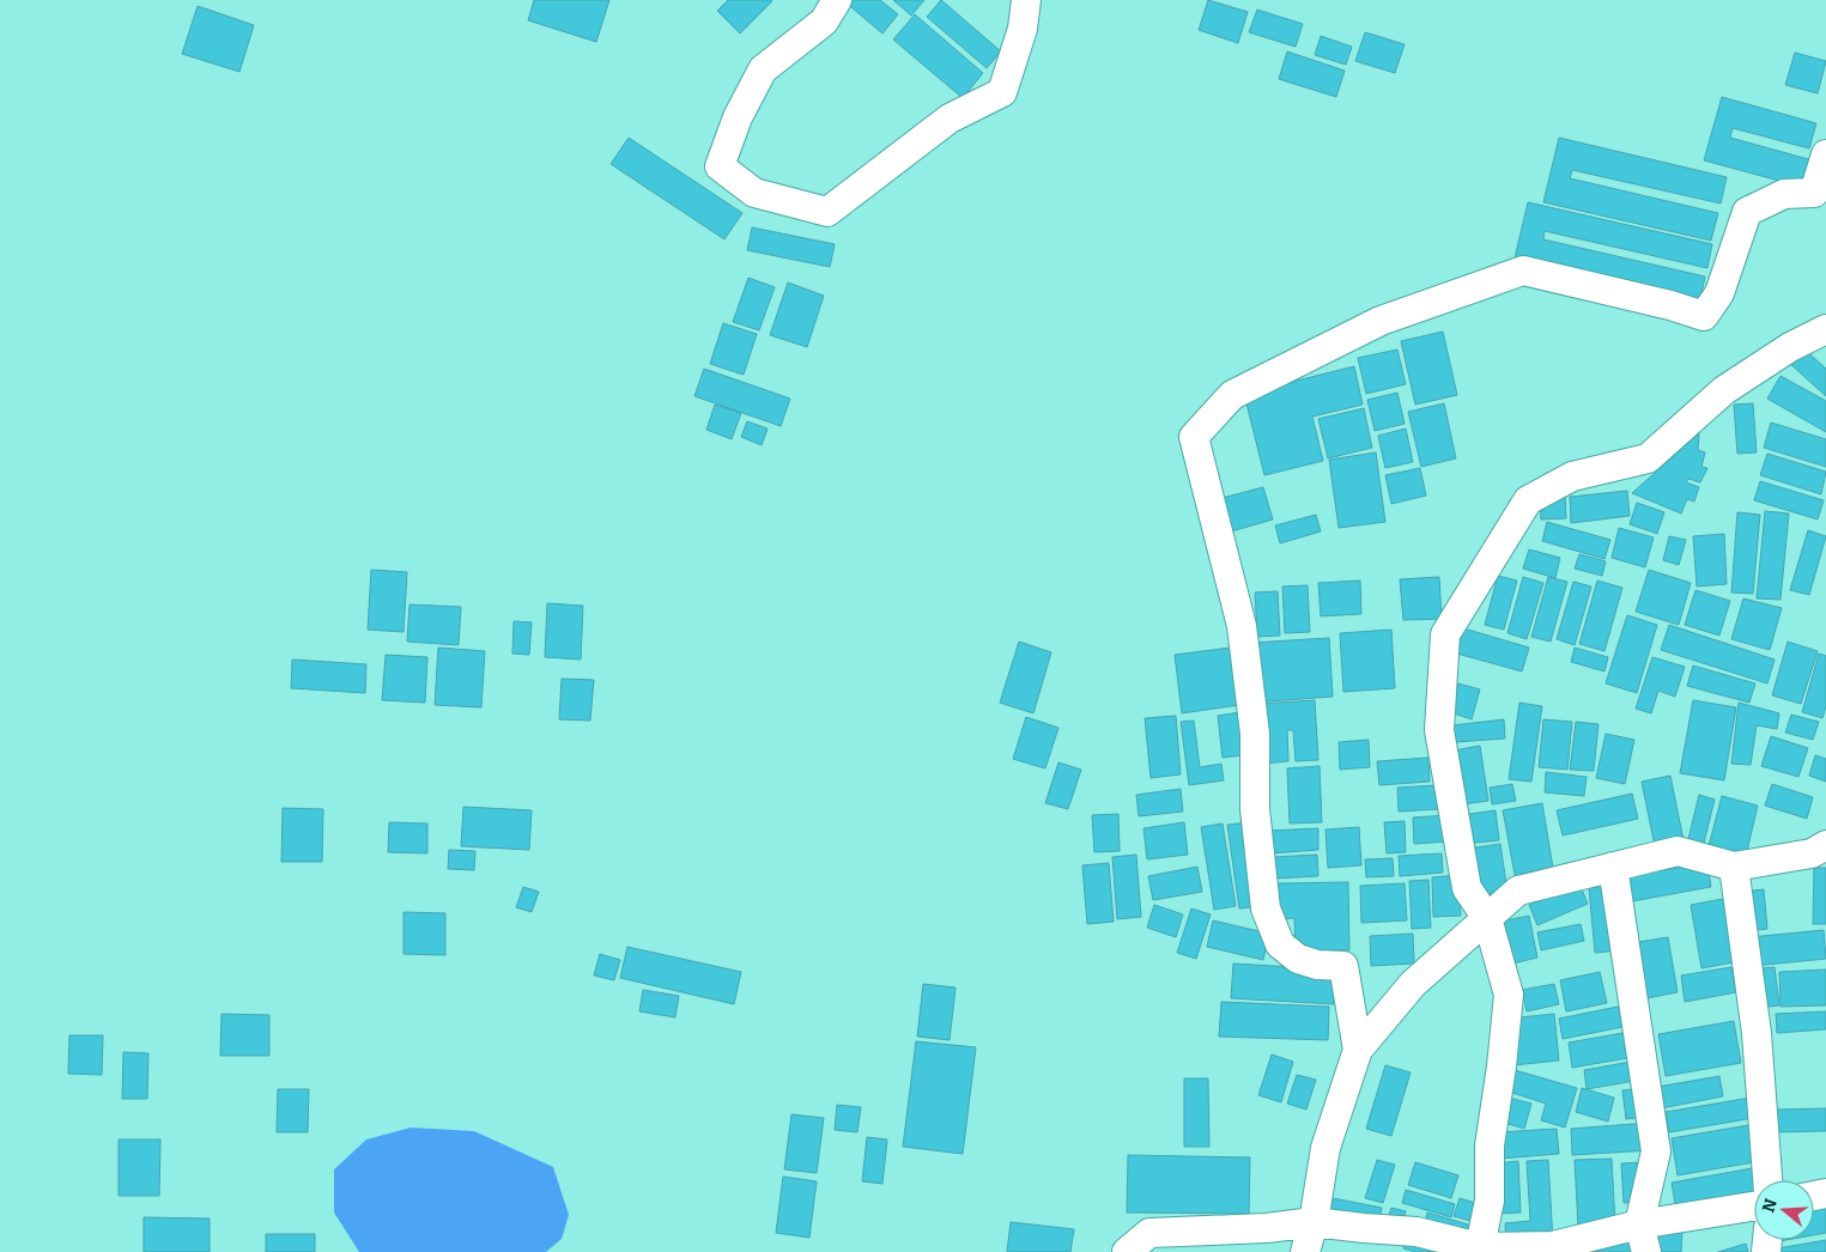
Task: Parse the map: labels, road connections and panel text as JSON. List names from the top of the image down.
{
  "north": "left"
}
